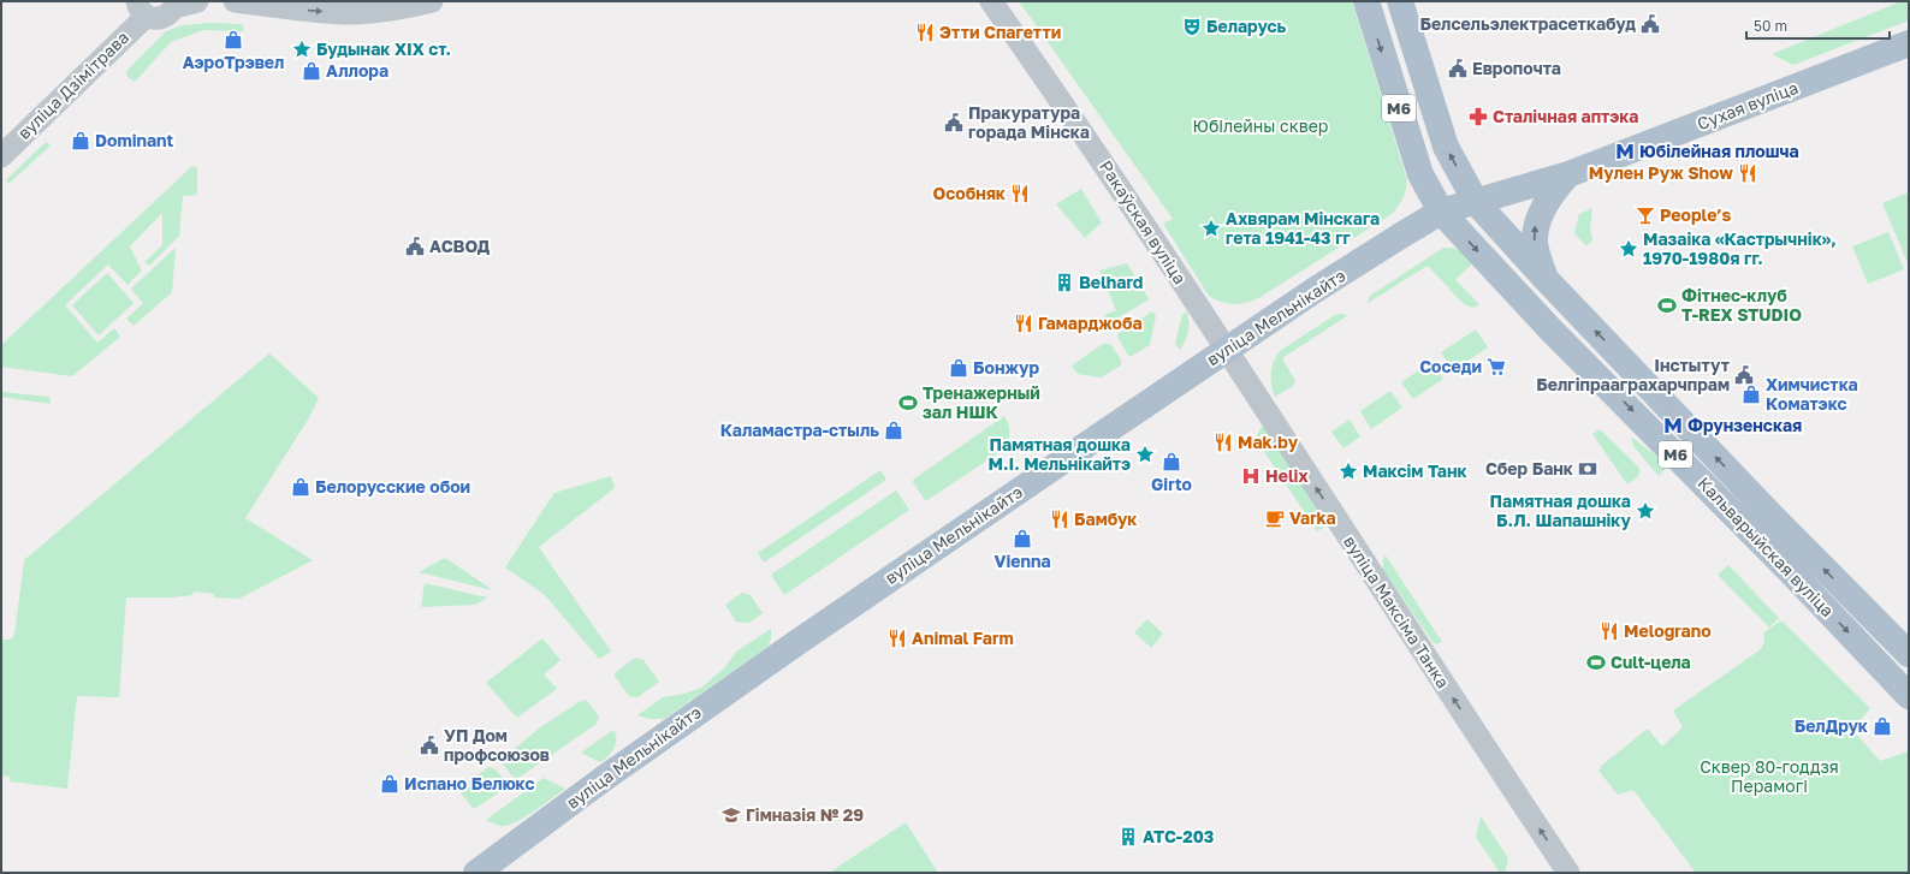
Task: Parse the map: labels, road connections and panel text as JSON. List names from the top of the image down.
{
  "streets": {
    "main road": [
      "Сухая вуліца",
      "М6",
      "вуліца Мельнікайтэ",
      "Кальварыйская вуліца"
    ],
    "street": ["вуліца Дзімітрава", "Ракаўская вуліца", "вуліца Максіма Танка"]
  },
  "crossings": [
    ["Сухая вуліца", "М6"],
    ["Сухая вуліца", "вуліца Мельнікайтэ"],
    ["Сухая вуліца", "Кальварыйская вуліца"],
    ["М6", "вуліца Мельнікайтэ"],
    ["М6", "Кальварыйская вуліца"],
    ["Ракаўская вуліца", "вуліца Мельнікайтэ"],
    ["Ракаўская вуліца", "вуліца Максіма Танка"],
    ["вуліца Мельнікайтэ", "Кальварыйская вуліца"],
    ["вуліца Мельнікайтэ", "вуліца Максіма Танка"]
  ],
  "one_way": ["вуліца Максіма Танка"],
  "parks": ["Юбілейны сквер", "Сквер 80-годдзя Перамогі"],
  "places": {
    "public building": [
      "Белсельэлектрасеткабуд",
      "Европочта",
      "Пракуратура горада Мінска",
      "АСВОД",
      "Інстытут Белгіпрааграхарчпрам",
      "УП Дом профсоюзов"
    ],
    "theatre": ["Беларусь"],
    "restaurant": [
      "Этти Спагетти",
      "Мулен Руж Show",
      "Особняк",
      "Гамарджоба",
      "Mak.by",
      "Бамбук",
      "Melograno",
      "Animal Farm"
    ],
    "shop": [
      "АэроТрэвел",
      "Аллора",
      "Dominant",
      "Бонжур",
      "Химчистка Коматэкс",
      "Каламастра-стыль",
      "Girto",
      "Белорусские обои",
      "Vienna",
      "БелДрук",
      "Испано Белюкс"
    ],
    "place": [
      "Будынак XIX ст.",
      "Ахвярам Мінскага гета 1941-43 гг",
      "Мазаіка «Кастрычнік», 1970-1980я гг.",
      "Памятная дошка М.І. Мельнікайтэ",
      "Максім Танк",
      "Памятная дошка Б.Л. Шапашніку"
    ],
    "pharmacy": ["Сталічная аптэка"],
    "metro station": ["Юбілейная плошча", "Фрунзенская"],
    "bar": ["People’s"],
    "building": ["Belhard", "АТС-203"],
    "sports": ["Фітнес-клуб T-REX STUDIO", "Тренажерный зал НШК", "Cult-цела"],
    "supermarket": ["Соседи"],
    "bank": ["Сбер Банк"],
    "hospital": ["Helix"],
    "cafe": ["Varka"],
    "school or university": ["Гімназія № 29"]
  },
  "scale_bar": "50 m"
}
